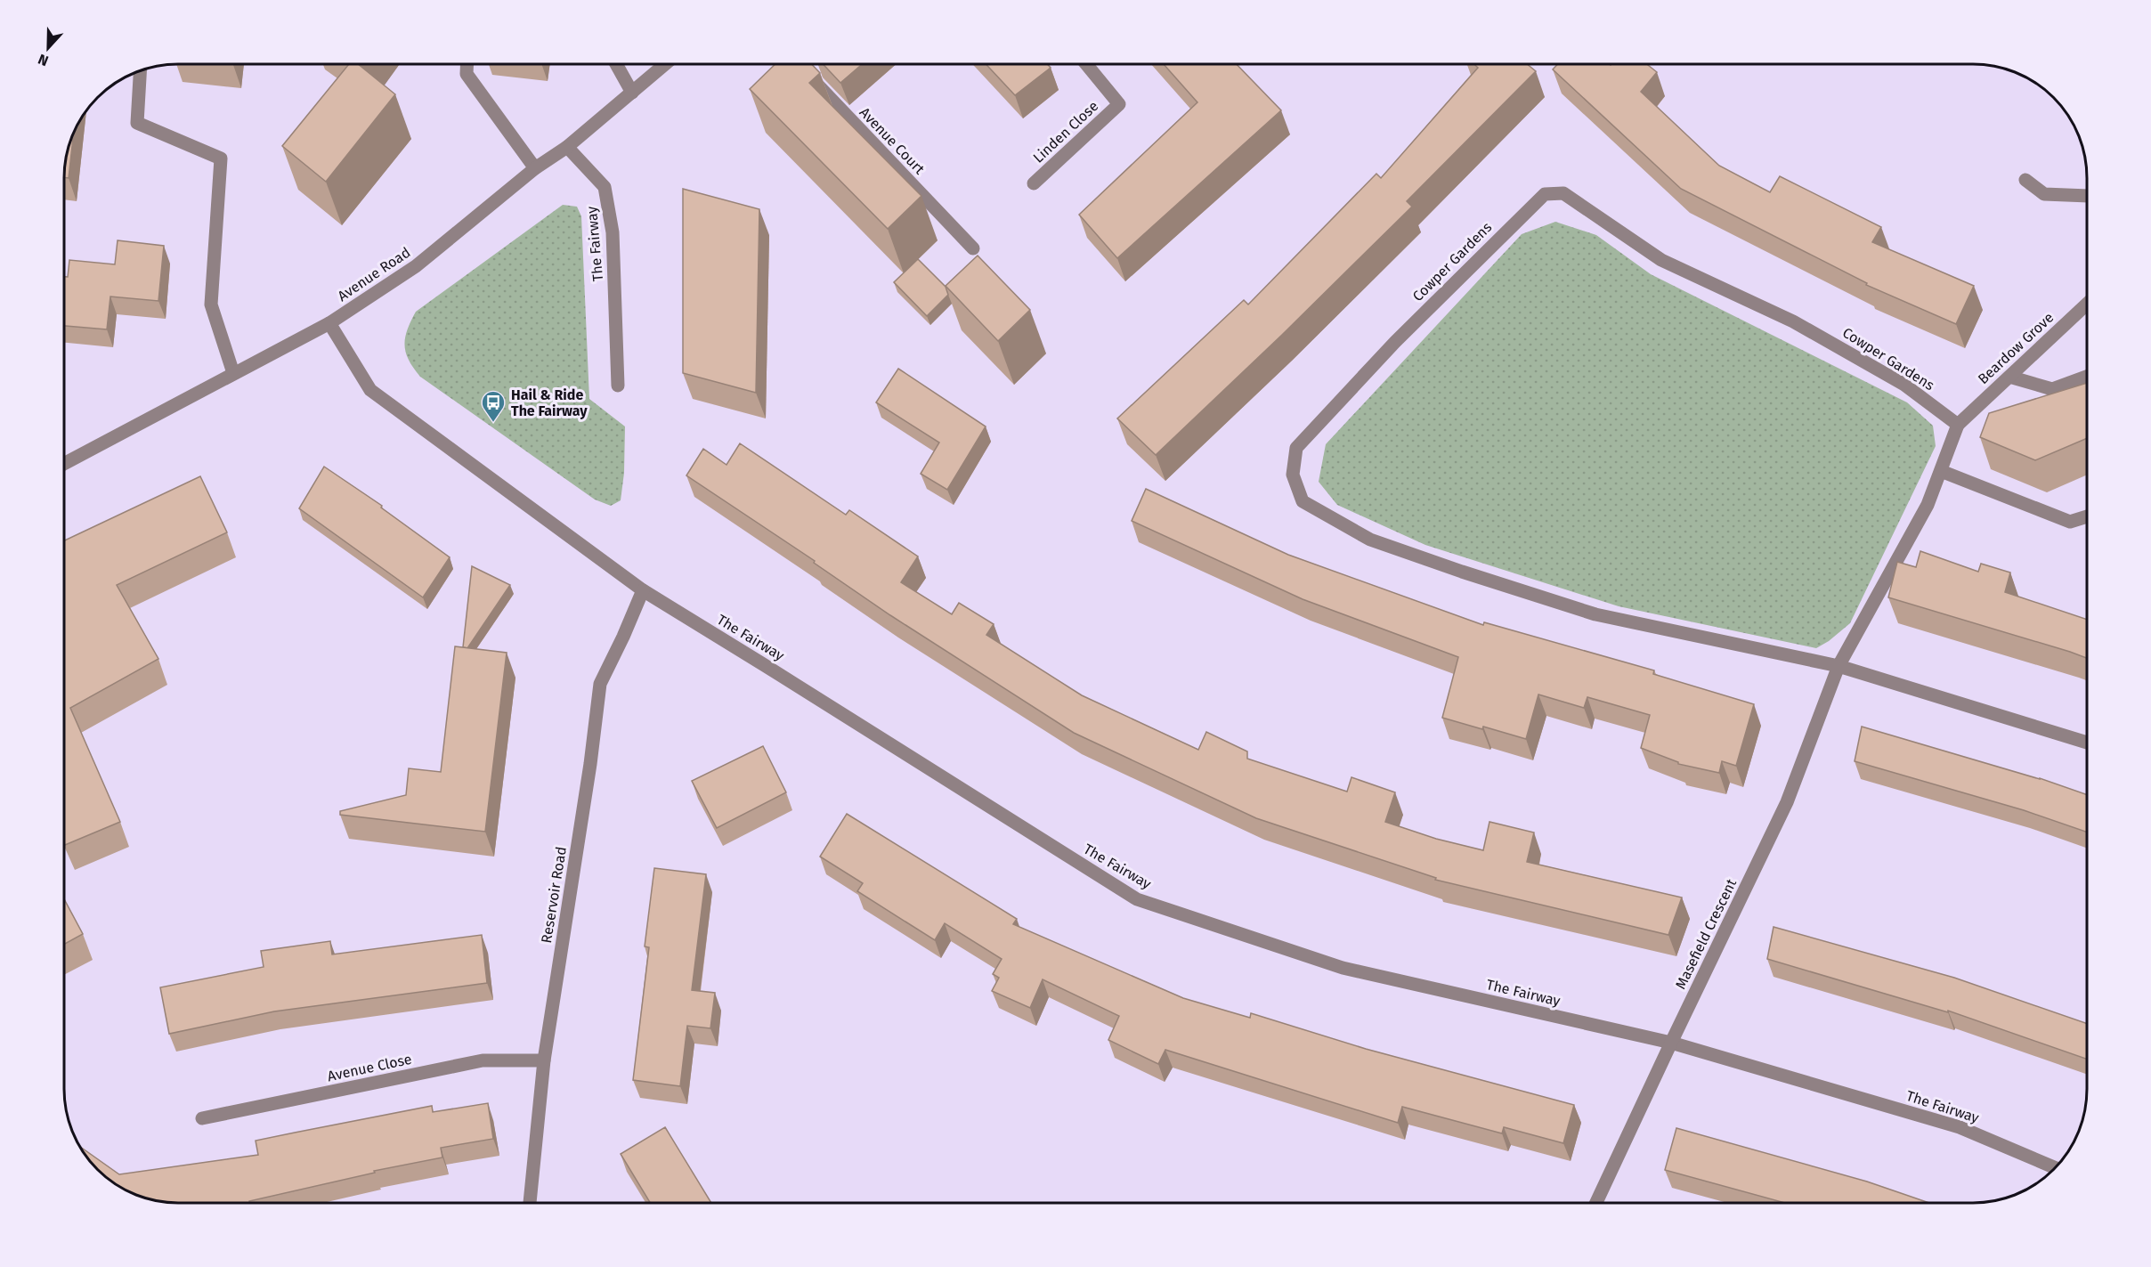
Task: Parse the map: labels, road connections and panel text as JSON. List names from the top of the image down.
{
  "streets": {
    "street": [
      "Linden Close",
      "Avenue Court",
      "The Fairway",
      "Cowper Gardens",
      "Avenue Road",
      "Beardow Grove",
      "Reservoir Road",
      "Masefield Crescent",
      "Avenue Close"
    ]
  },
  "crossings": [
    ["The Fairway", "Avenue Road"],
    ["The Fairway", "Reservoir Road"],
    ["The Fairway", "Masefield Crescent"],
    ["Cowper Gardens", "Beardow Grove"],
    ["Cowper Gardens", "Masefield Crescent"],
    ["Reservoir Road", "Avenue Close"]
  ],
  "places": {
    "bus stop": ["Hail & Ride The Fairway"]
  },
  "north": "bottom"
}
